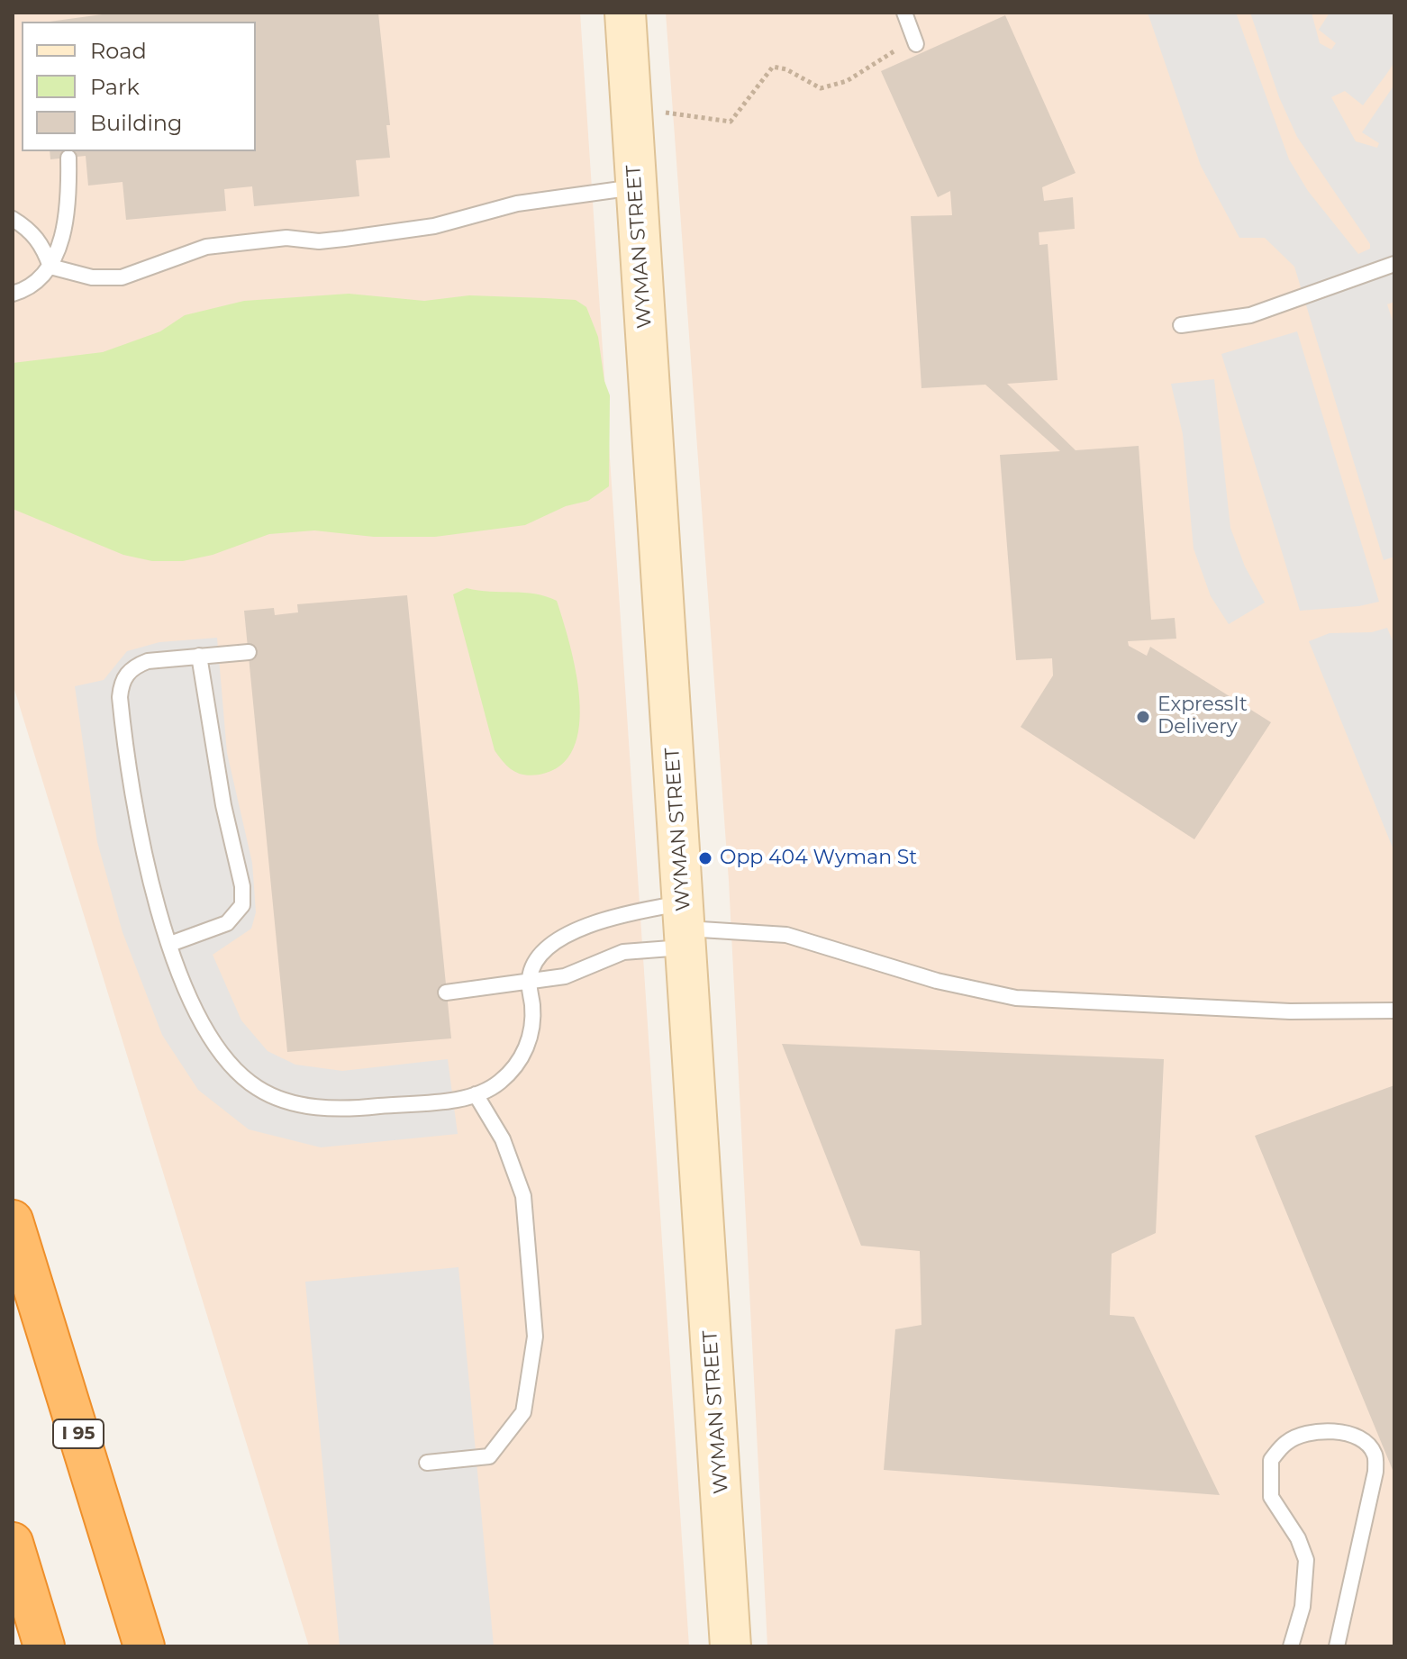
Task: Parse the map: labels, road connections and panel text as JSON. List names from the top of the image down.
{
  "streets": {
    "highway": ["I 95"],
    "main road": ["WYMAN STREET"]
  },
  "places": ["ExpressIt Delivery", "Opp 404 Wyman St"],
  "legend": ["Road", "Park", "Building"]
}
